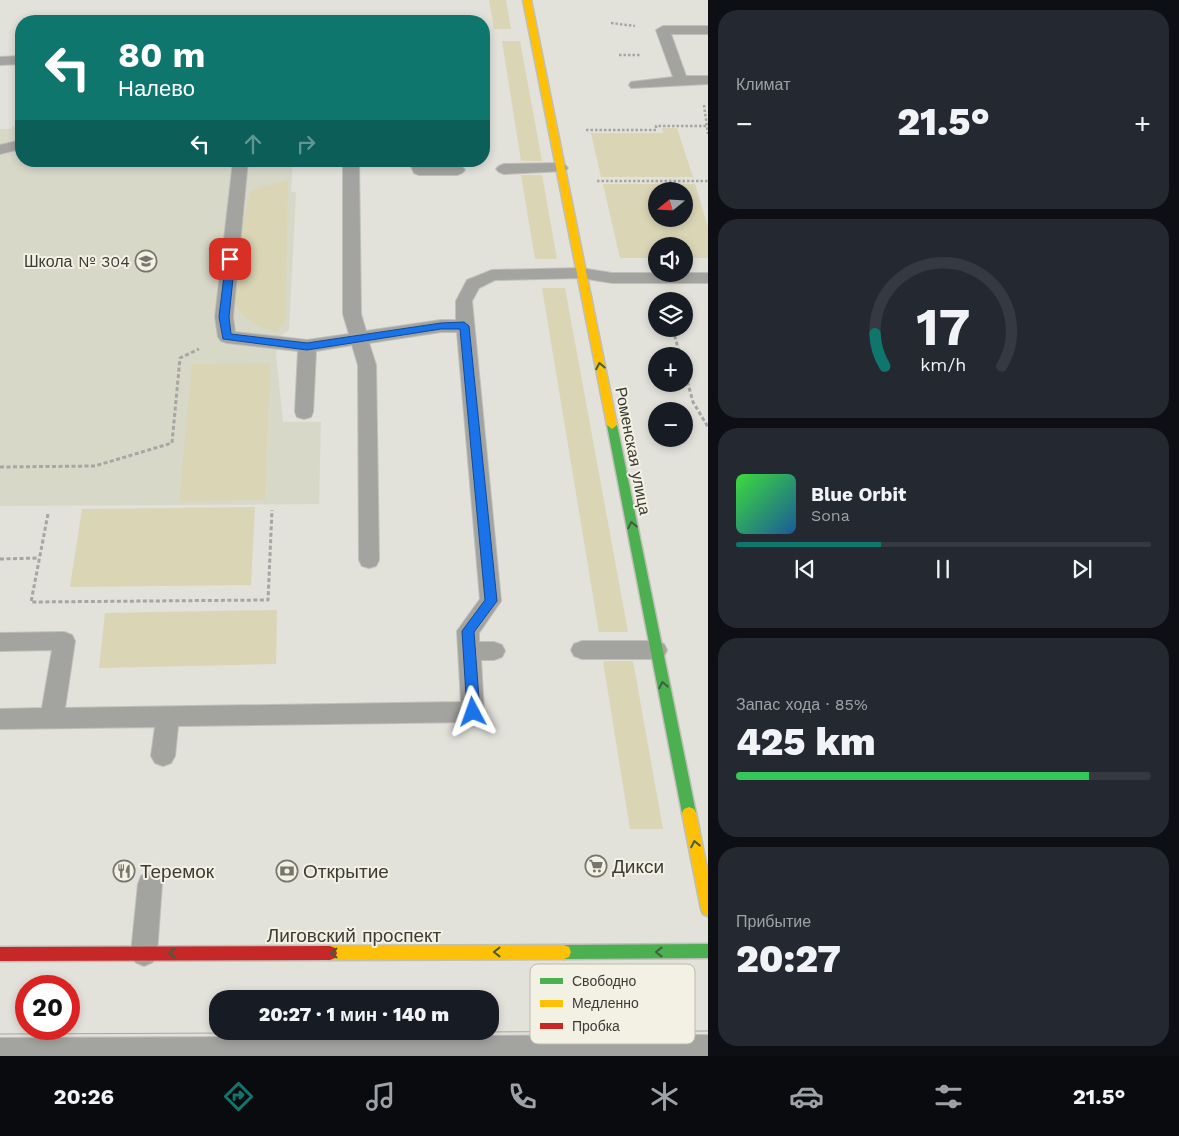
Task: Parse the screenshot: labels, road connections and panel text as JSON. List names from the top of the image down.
{
  "streets": {
    "street": ["Роменская улица", "Лиговский проспект"]
  },
  "one_way": ["Роменская улица", "Лиговский проспект"],
  "places": {
    "school or university": ["Школа № 304"],
    "supermarket": ["Дикси"],
    "restaurant": ["Теремок"],
    "bank": ["Открытие"]
  },
  "legend": ["Свободно", "Медленно", "Пробка"],
  "north": "left",
  "page": {
    "tile": [
      "Климат",
      ["Запас хода · 85%", "425 km"],
      ["Прибытие", "20:27"]
    ],
    "turn": ["80 m", "Налево"],
    "heat": ["−", "21.5°", "+"],
    "map_buttons": ["+", "−"],
    "song": ["Blue Orbit", "Sona"],
    "limit": "20",
    "trip": "20:27 · 1 мин · 140 m",
    "tabs": ["20:26", "21.5°"],
    "gauge": ["17", "km/h"]
  }
}
